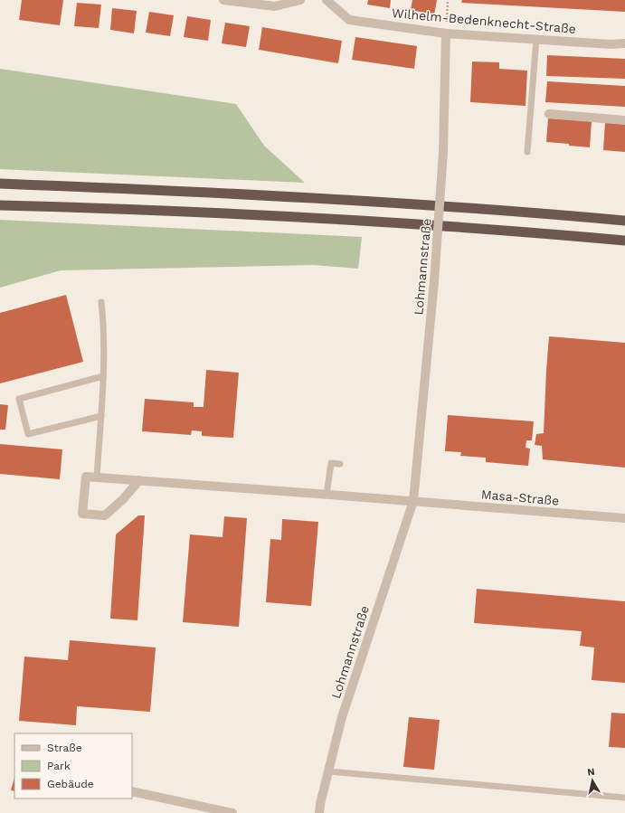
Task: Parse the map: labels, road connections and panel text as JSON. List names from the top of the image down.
{
  "streets": {
    "street": ["Wilhelm-Bedenknecht-Straße", "Lohmannstraße", "Masa-Straße"]
  },
  "crossings": [
    ["Wilhelm-Bedenknecht-Straße", "Lohmannstraße"],
    ["Lohmannstraße", "Masa-Straße"]
  ],
  "legend": ["Straße", "Park", "Gebäude"],
  "north": "top"
}
